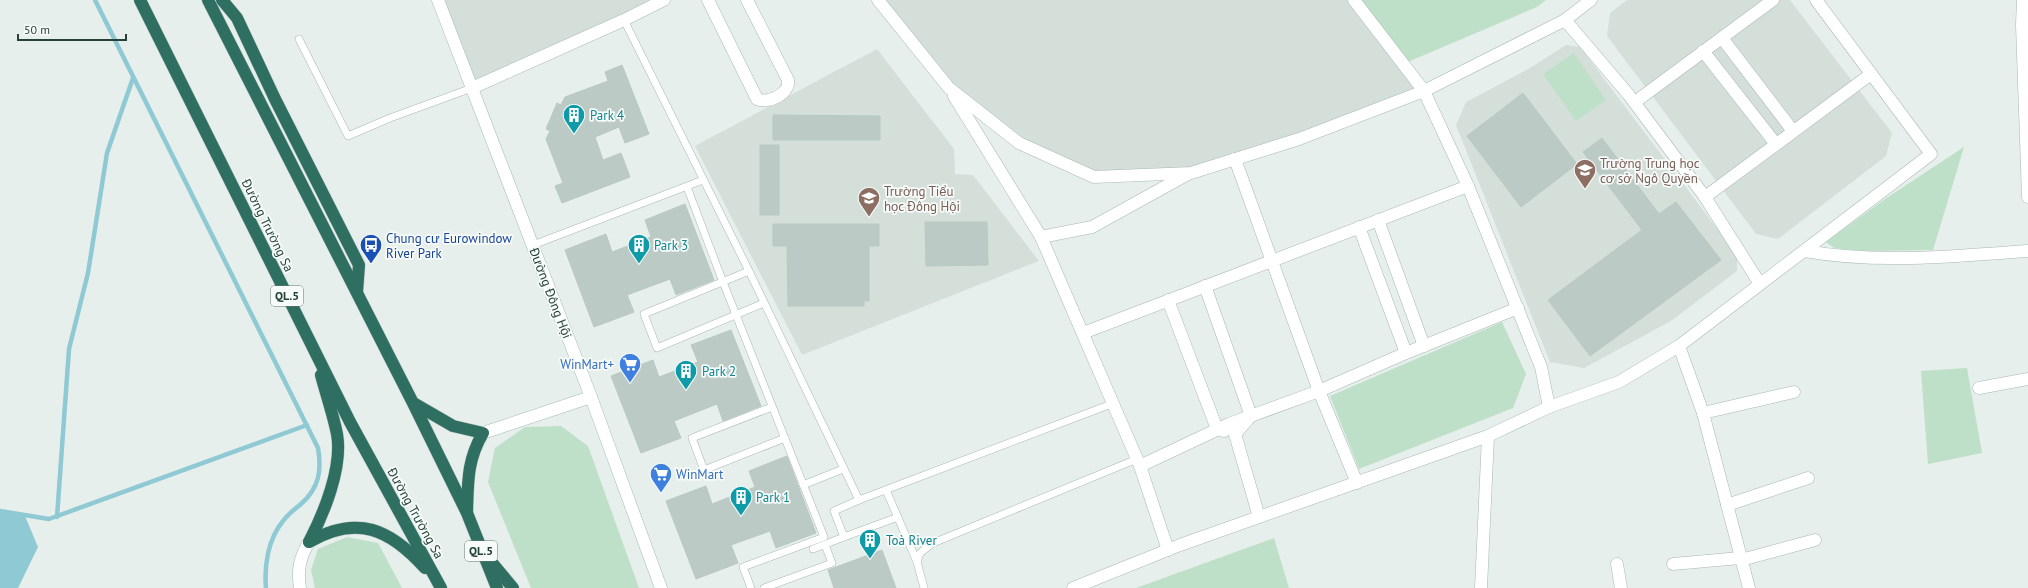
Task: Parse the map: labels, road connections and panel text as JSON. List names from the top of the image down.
{
  "streets": {
    "highway": ["Đường Trường Sa", "QL.5"],
    "street": ["Đường Đông Hội"]
  },
  "places": {
    "building": [
      "Park 4",
      "Park 3",
      "Park 2",
      "Park 1",
      "Toà River"
    ],
    "school or university": ["Trường Trung học cơ sở Ngô Quyền", "Trường Tiểu học Đông Hội"],
    "bus stop": ["Chung cư Eurowindow River Park"],
    "supermarket": ["WinMart+", "WinMart"]
  },
  "scale_bar": "50 m"
}
